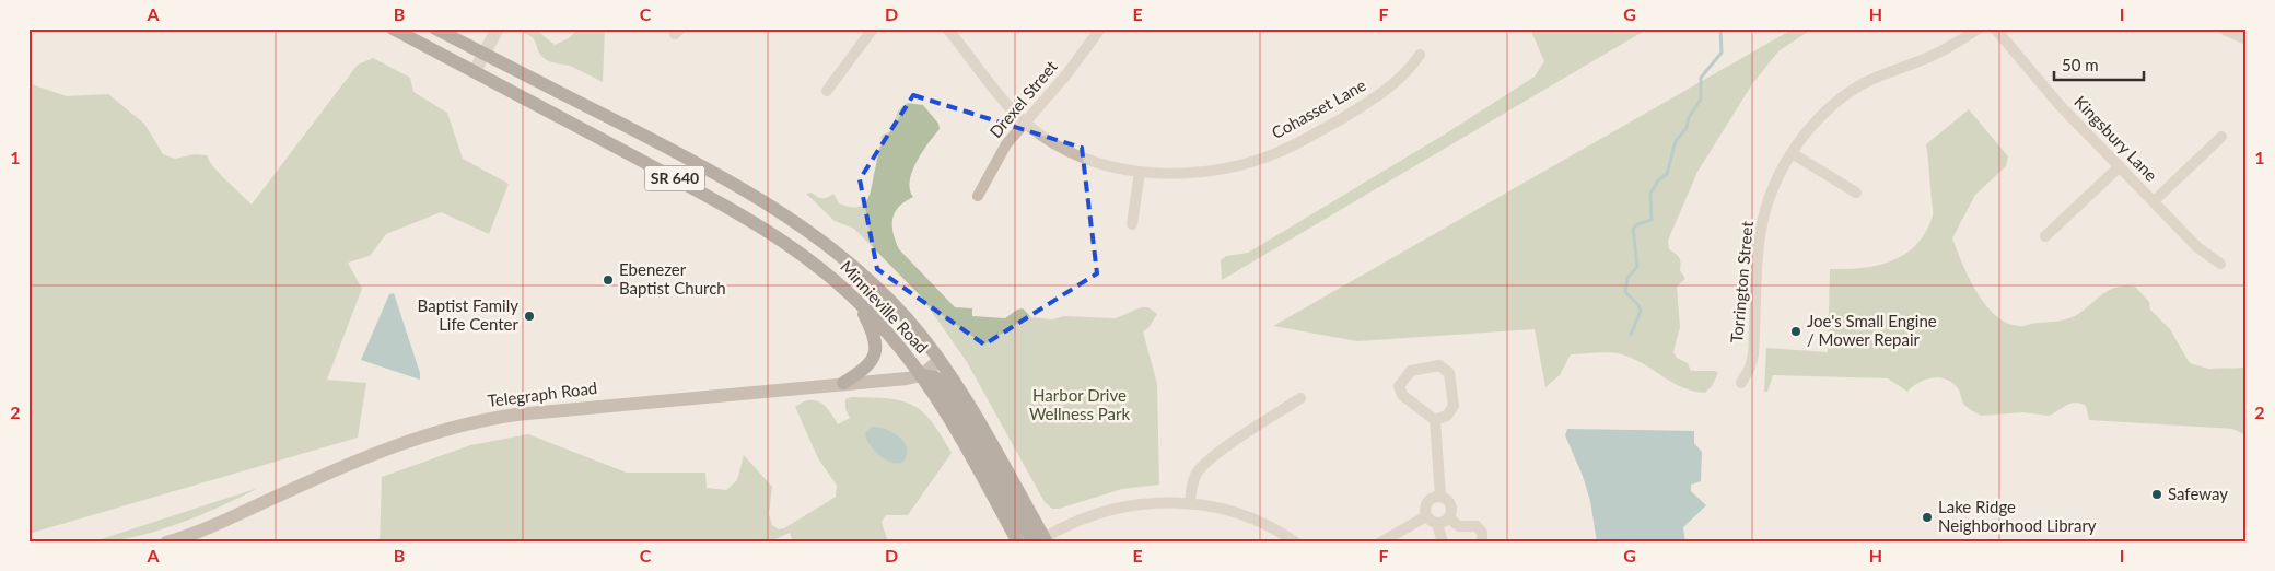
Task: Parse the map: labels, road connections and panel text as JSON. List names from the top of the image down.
{
  "streets": {
    "main road": ["SR 640", "Minnieville Road", "Telegraph Road"],
    "street": [
      "Drexel Street",
      "Cohasset Lane",
      "Kingsbury Lane",
      "Torrington Street"
    ]
  },
  "crossings": [
    ["Drexel Street", "Cohasset Lane"],
    ["Minnieville Road", "Telegraph Road"]
  ],
  "parks": ["Harbor Drive Wellness Park"],
  "places": [
    "Ebenezer Baptist Church",
    "Baptist Family Life Center",
    "Joe's Small Engine / Mower Repair",
    "Safeway",
    "Lake Ridge Neighborhood Library"
  ],
  "scale_bar": "50 m",
  "grid": {
    "columns": [
      "A",
      "B",
      "C",
      "D",
      "E",
      "F",
      "G",
      "H",
      "I"
    ],
    "rows": ["1", "2"]
  }
}
